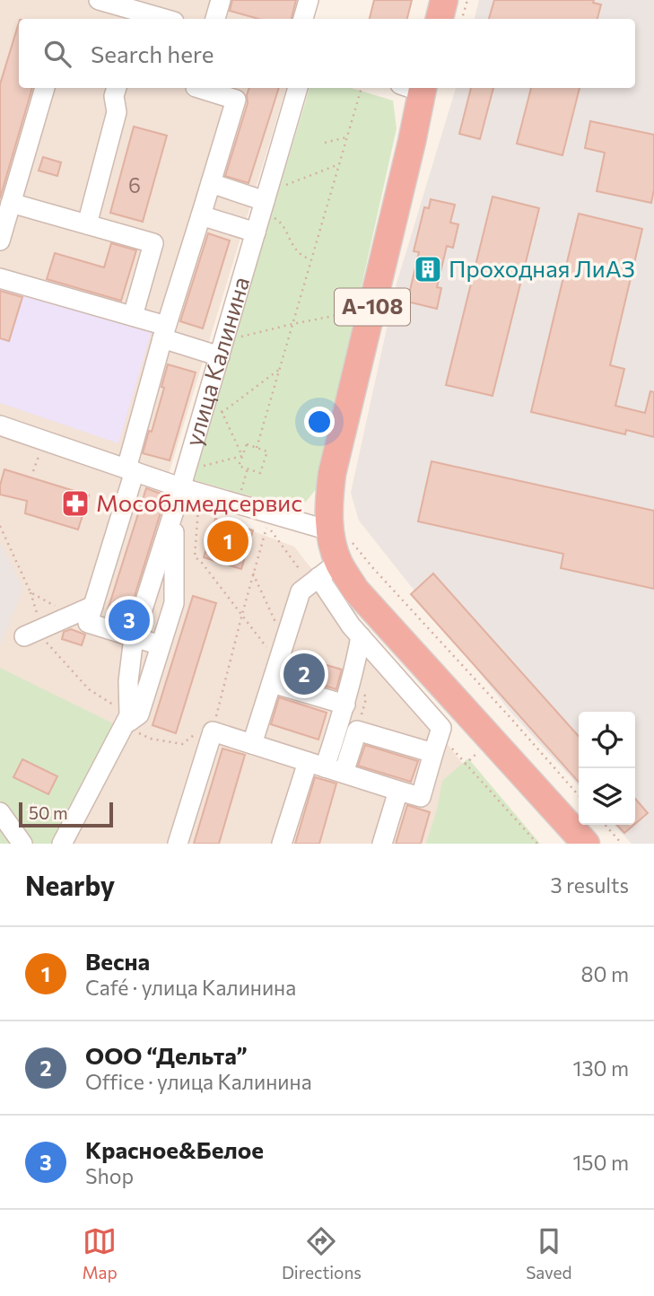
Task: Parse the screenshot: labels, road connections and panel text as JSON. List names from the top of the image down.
{
  "streets": {
    "highway": ["А-108"],
    "street": ["улица Калинина"]
  },
  "places": {
    "building": ["Проходная ЛиАЗ"],
    "pharmacy": ["Мособлмедсервис"]
  },
  "house_numbers": ["6"],
  "scale_bar": "50 m",
  "page": {
    "search": "Search here",
    "pins": ["1", "3", "2"],
    "scale": "50 m",
    "heading": ["Nearby", "3 results"],
    "list": [
      {
        "mark": "1",
        "name": "Весна",
        "note": "Café · улица Калинина",
        "value": "80 m"
      },
      {
        "mark": "2",
        "name": "ООО “Дельта”",
        "note": "Office · улица Калинина",
        "value": "130 m"
      },
      {
        "mark": "3",
        "name": "Красное&Белое",
        "note": "Shop",
        "value": "150 m"
      }
    ],
    "nav": ["Map", "Directions", "Saved"]
  }
}
